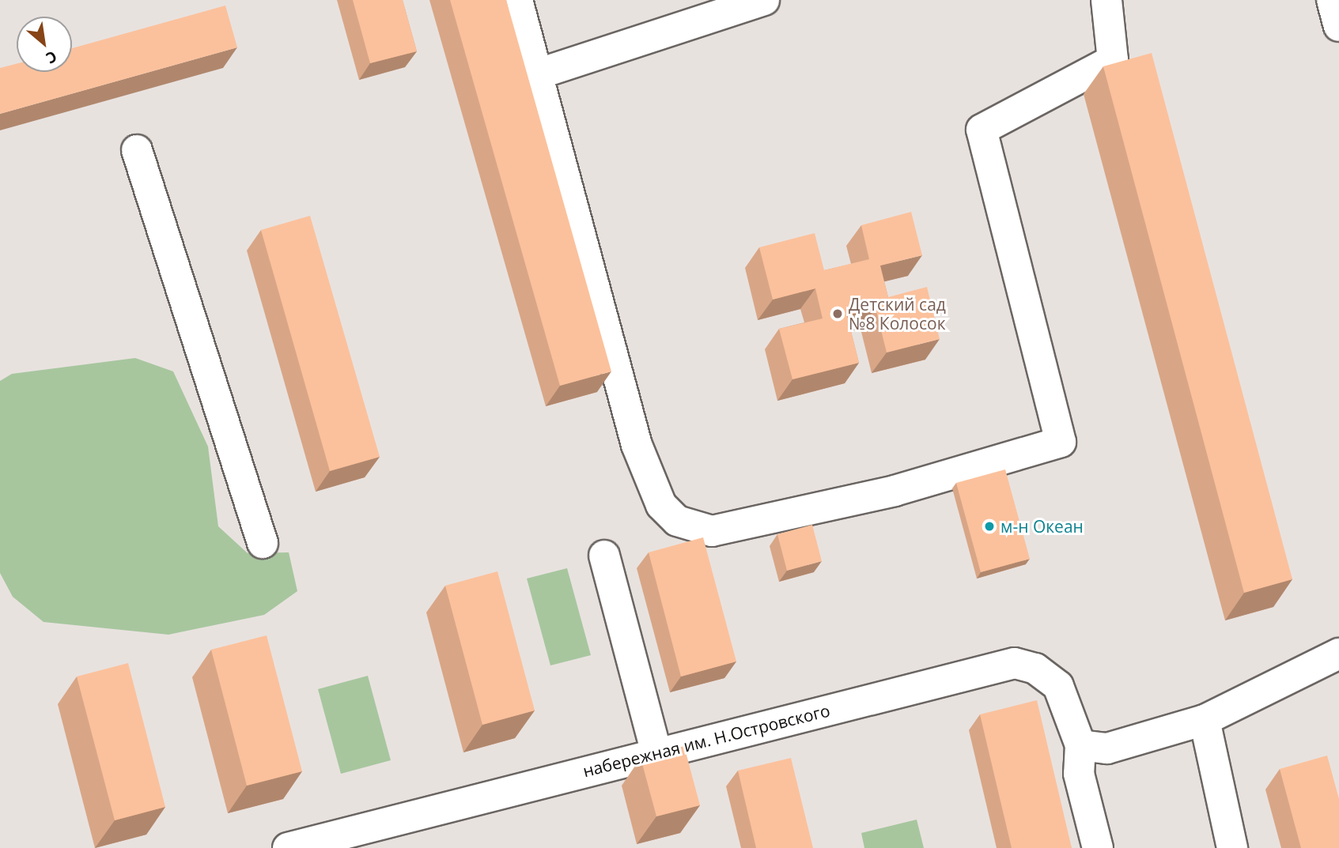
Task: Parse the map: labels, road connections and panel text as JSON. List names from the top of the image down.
{
  "streets": {
    "street": ["набережная им. Н.Островского"]
  },
  "places": ["Детский сад №8 Колосок", "м-н Океан"],
  "north": "bottom right"
}
